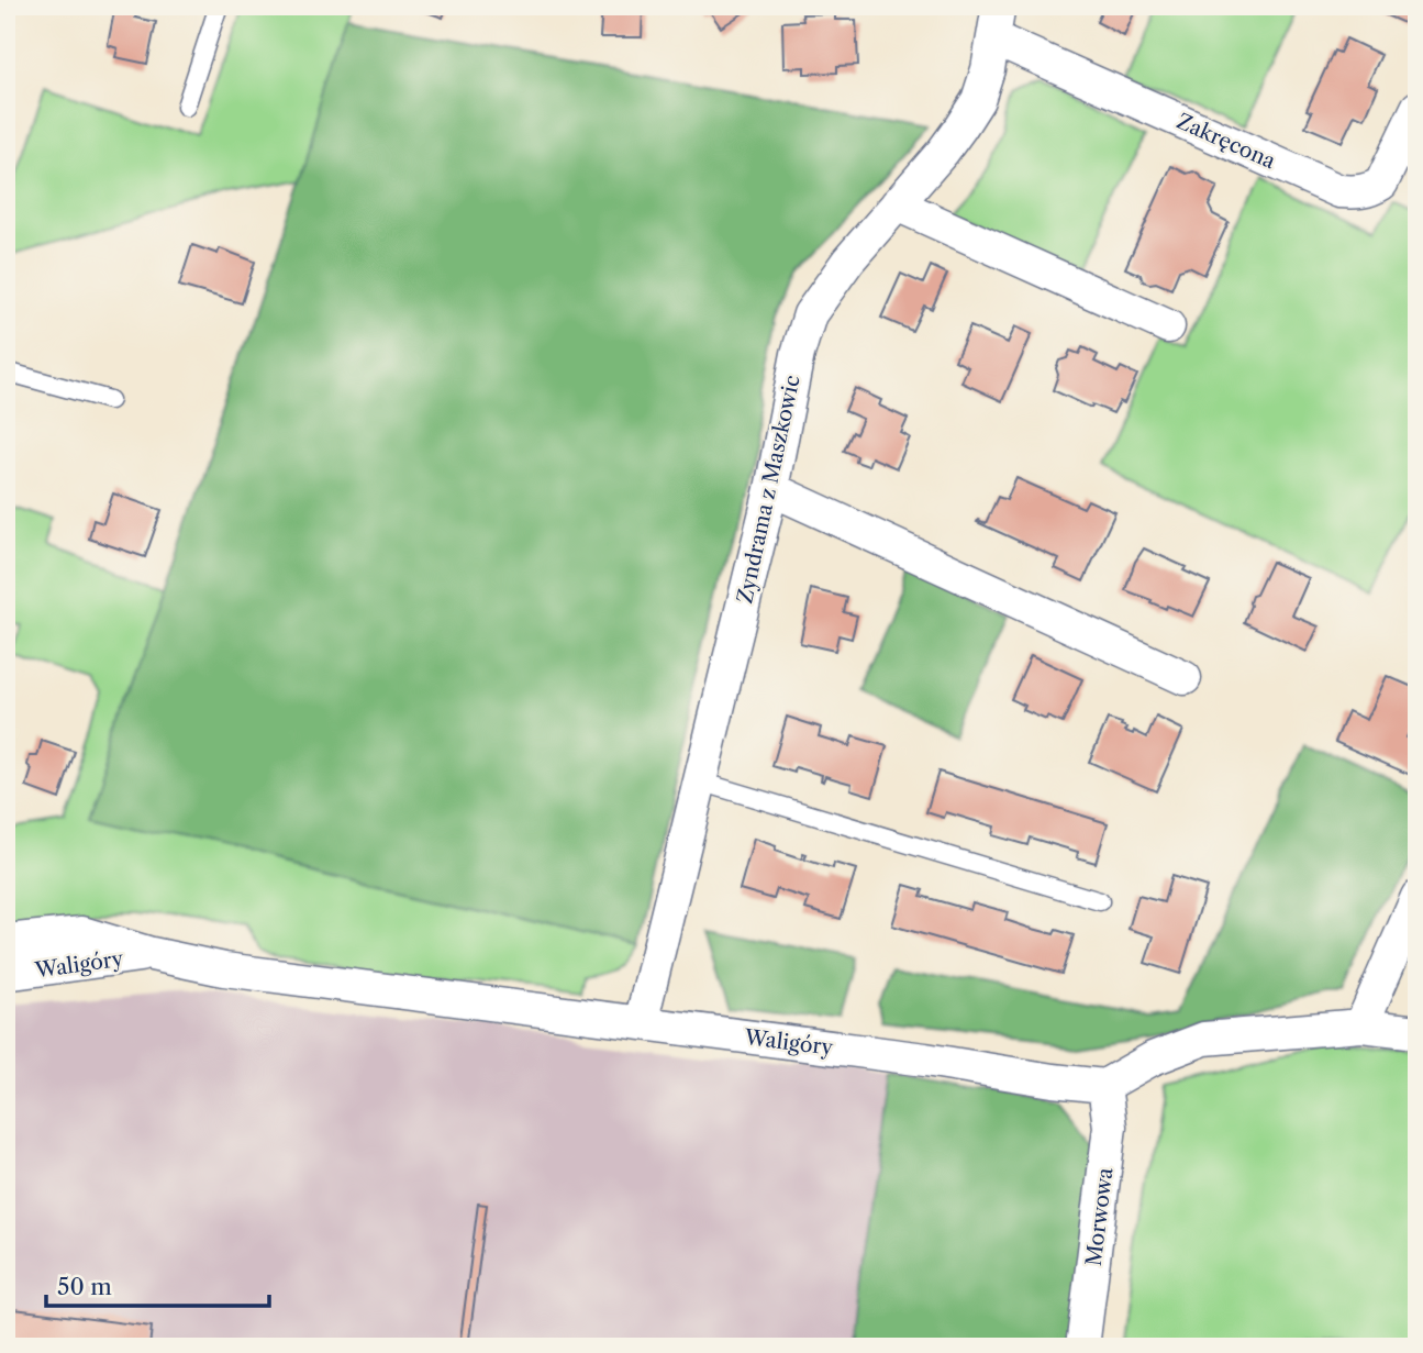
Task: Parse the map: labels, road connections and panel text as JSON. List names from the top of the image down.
{
  "streets": {
    "street": [
      "Zakręcona",
      "Zyndrama z Maszkowic",
      "Waligóry",
      "Morwowa"
    ]
  },
  "crossings": [
    ["Zakręcona", "Zyndrama z Maszkowic"],
    ["Zyndrama z Maszkowic", "Waligóry"],
    ["Waligóry", "Morwowa"]
  ],
  "scale_bar": "50 m"
}
